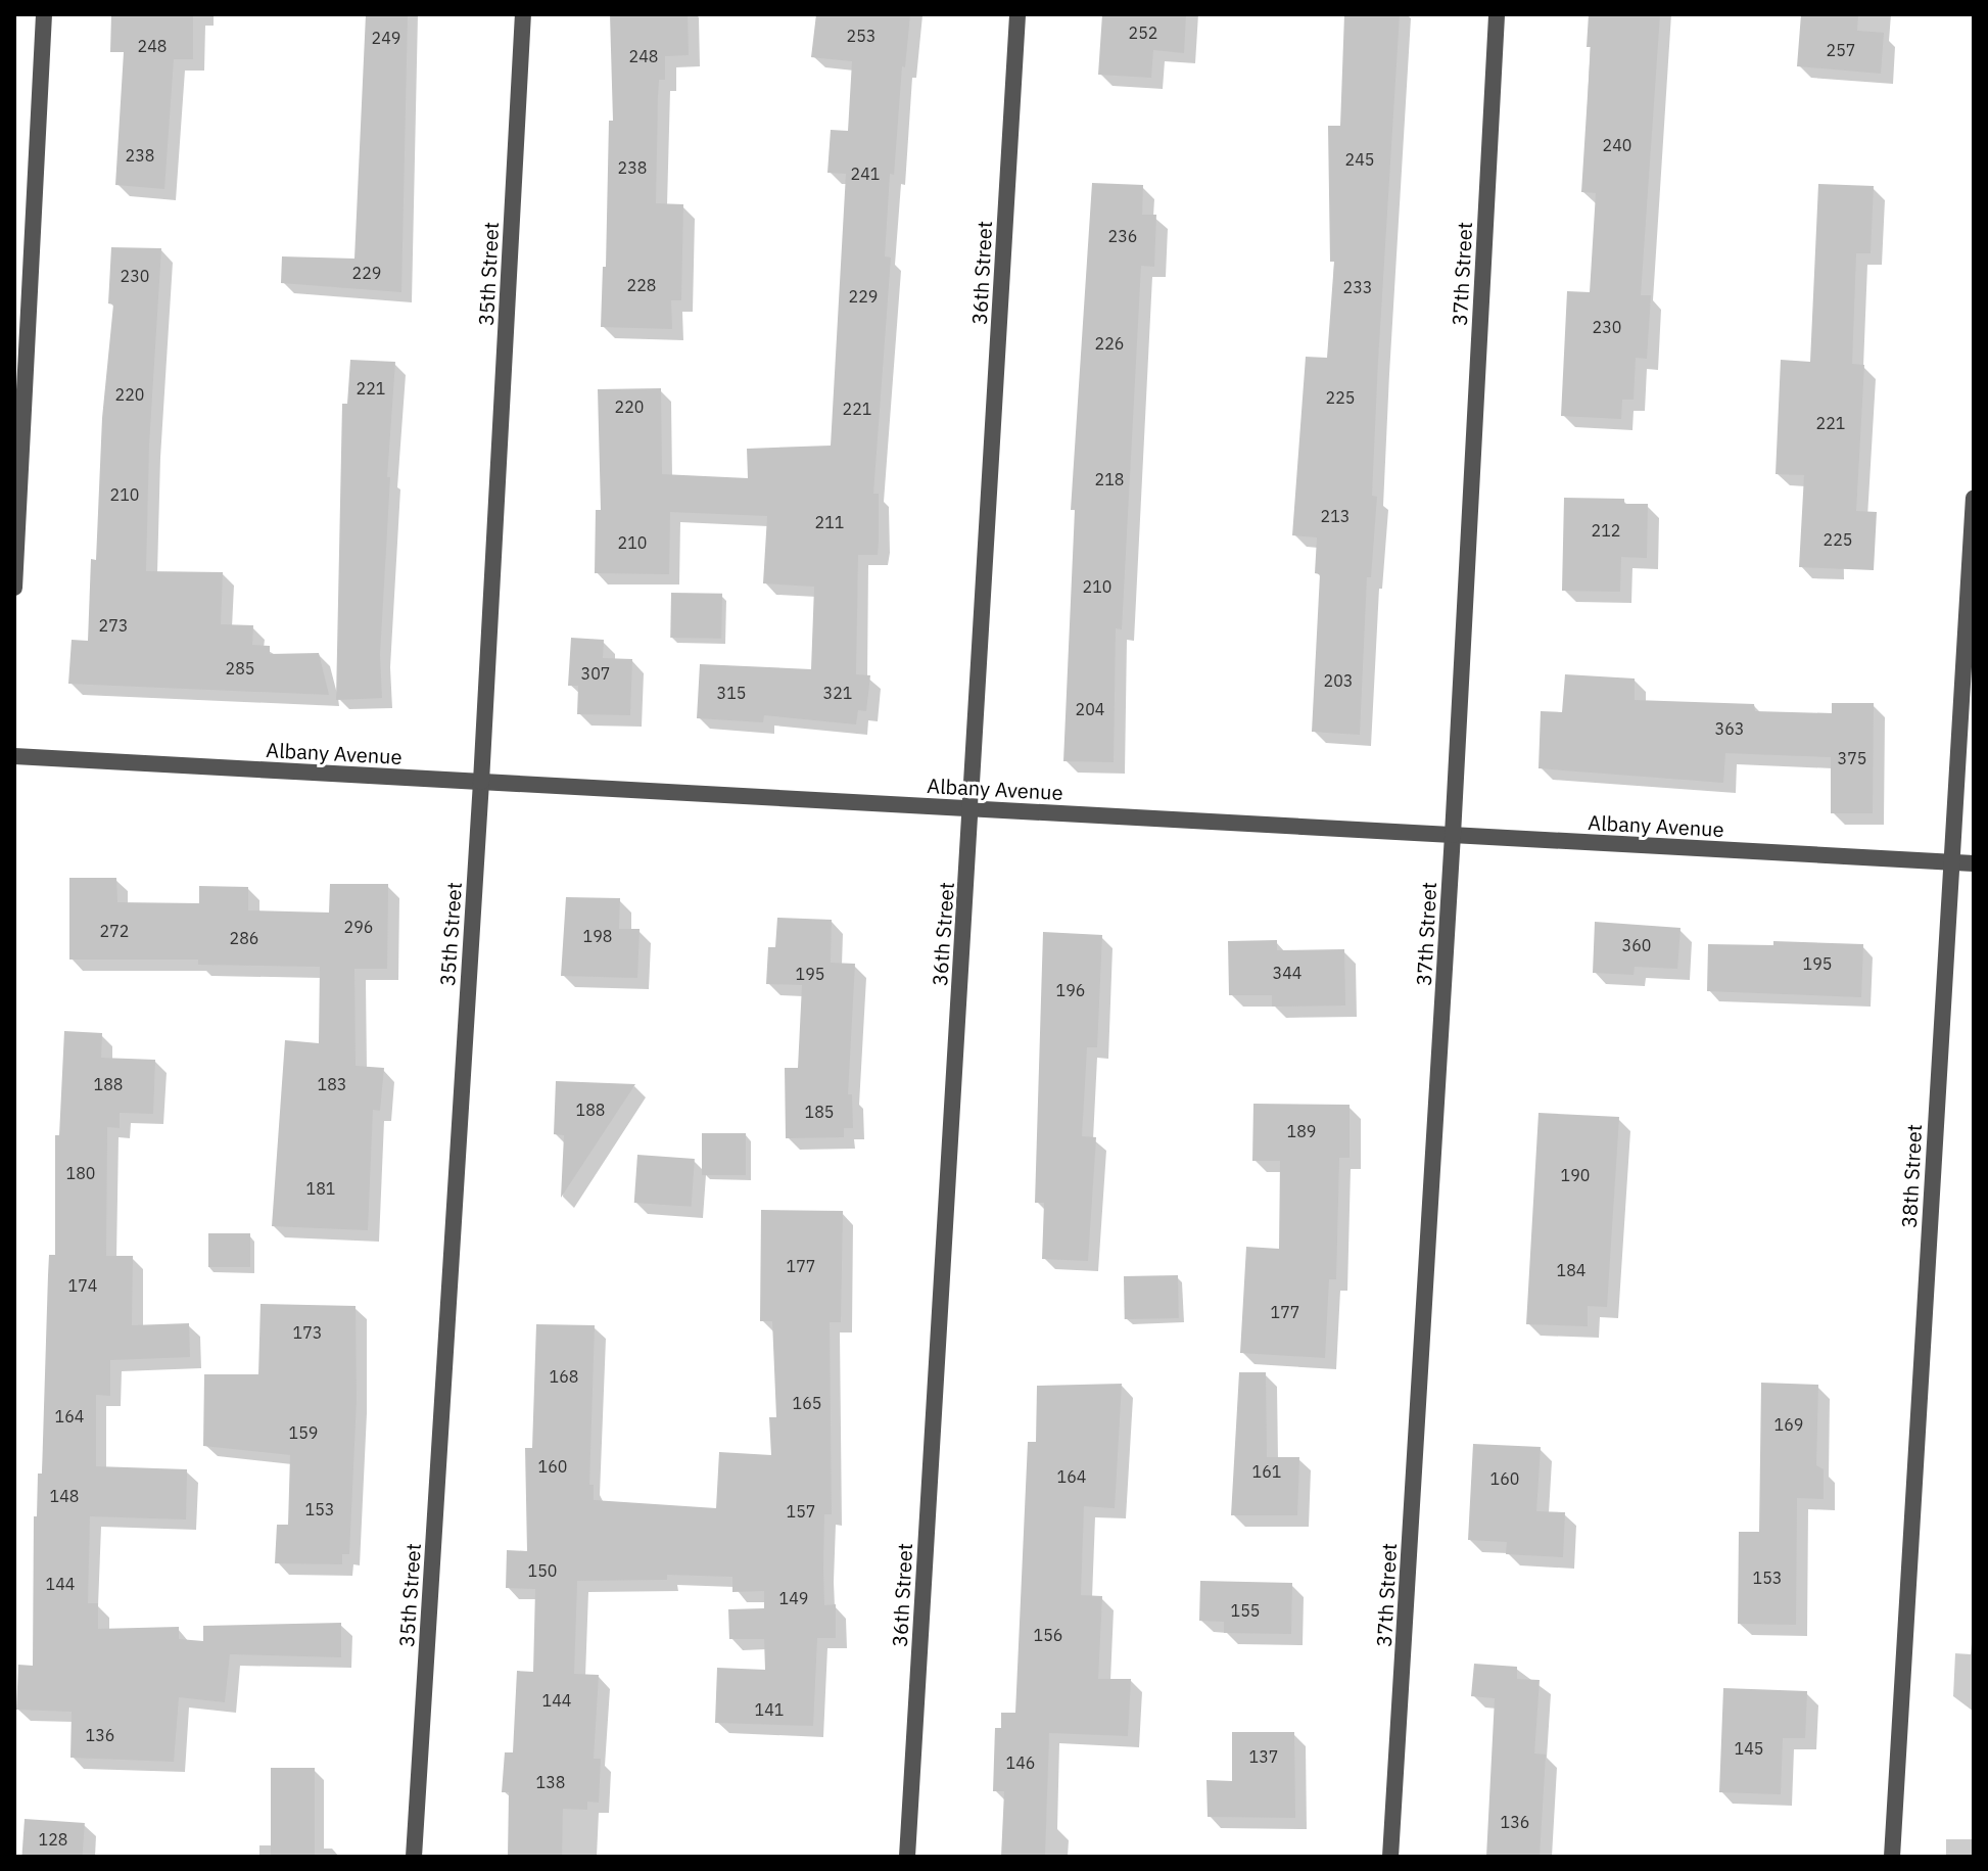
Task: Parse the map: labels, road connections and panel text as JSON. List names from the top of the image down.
{
  "streets": {
    "street": [
      "36th Street",
      "35th Street",
      "37th Street",
      "Albany Avenue",
      "38th Street"
    ]
  },
  "crossings": [
    ["36th Street", "Albany Avenue"],
    ["35th Street", "Albany Avenue"],
    ["37th Street", "Albany Avenue"],
    ["Albany Avenue", "38th Street"]
  ],
  "house_numbers": [
    "252",
    "253",
    "249",
    "248",
    "257",
    "248",
    "240",
    "238",
    "245",
    "238",
    "241",
    "236",
    "229",
    "230",
    "228",
    "233",
    "229",
    "230",
    "226",
    "221",
    "220",
    "225",
    "220",
    "221",
    "221",
    "218",
    "210",
    "213",
    "211",
    "212",
    "225",
    "210",
    "210",
    "273",
    "285",
    "307",
    "203",
    "315",
    "321",
    "204",
    "363",
    "375",
    "296",
    "272",
    "198",
    "286",
    "360",
    "195",
    "344",
    "195",
    "196",
    "188",
    "183",
    "188",
    "185",
    "189",
    "180",
    "190",
    "181",
    "177",
    "184",
    "174",
    "177",
    "173",
    "168",
    "165",
    "164",
    "169",
    "159",
    "160",
    "161",
    "164",
    "160",
    "148",
    "153",
    "157",
    "150",
    "153",
    "144",
    "149",
    "155",
    "156",
    "144",
    "141",
    "136",
    "145",
    "137",
    "146",
    "138",
    "136",
    "128"
  ]
}
